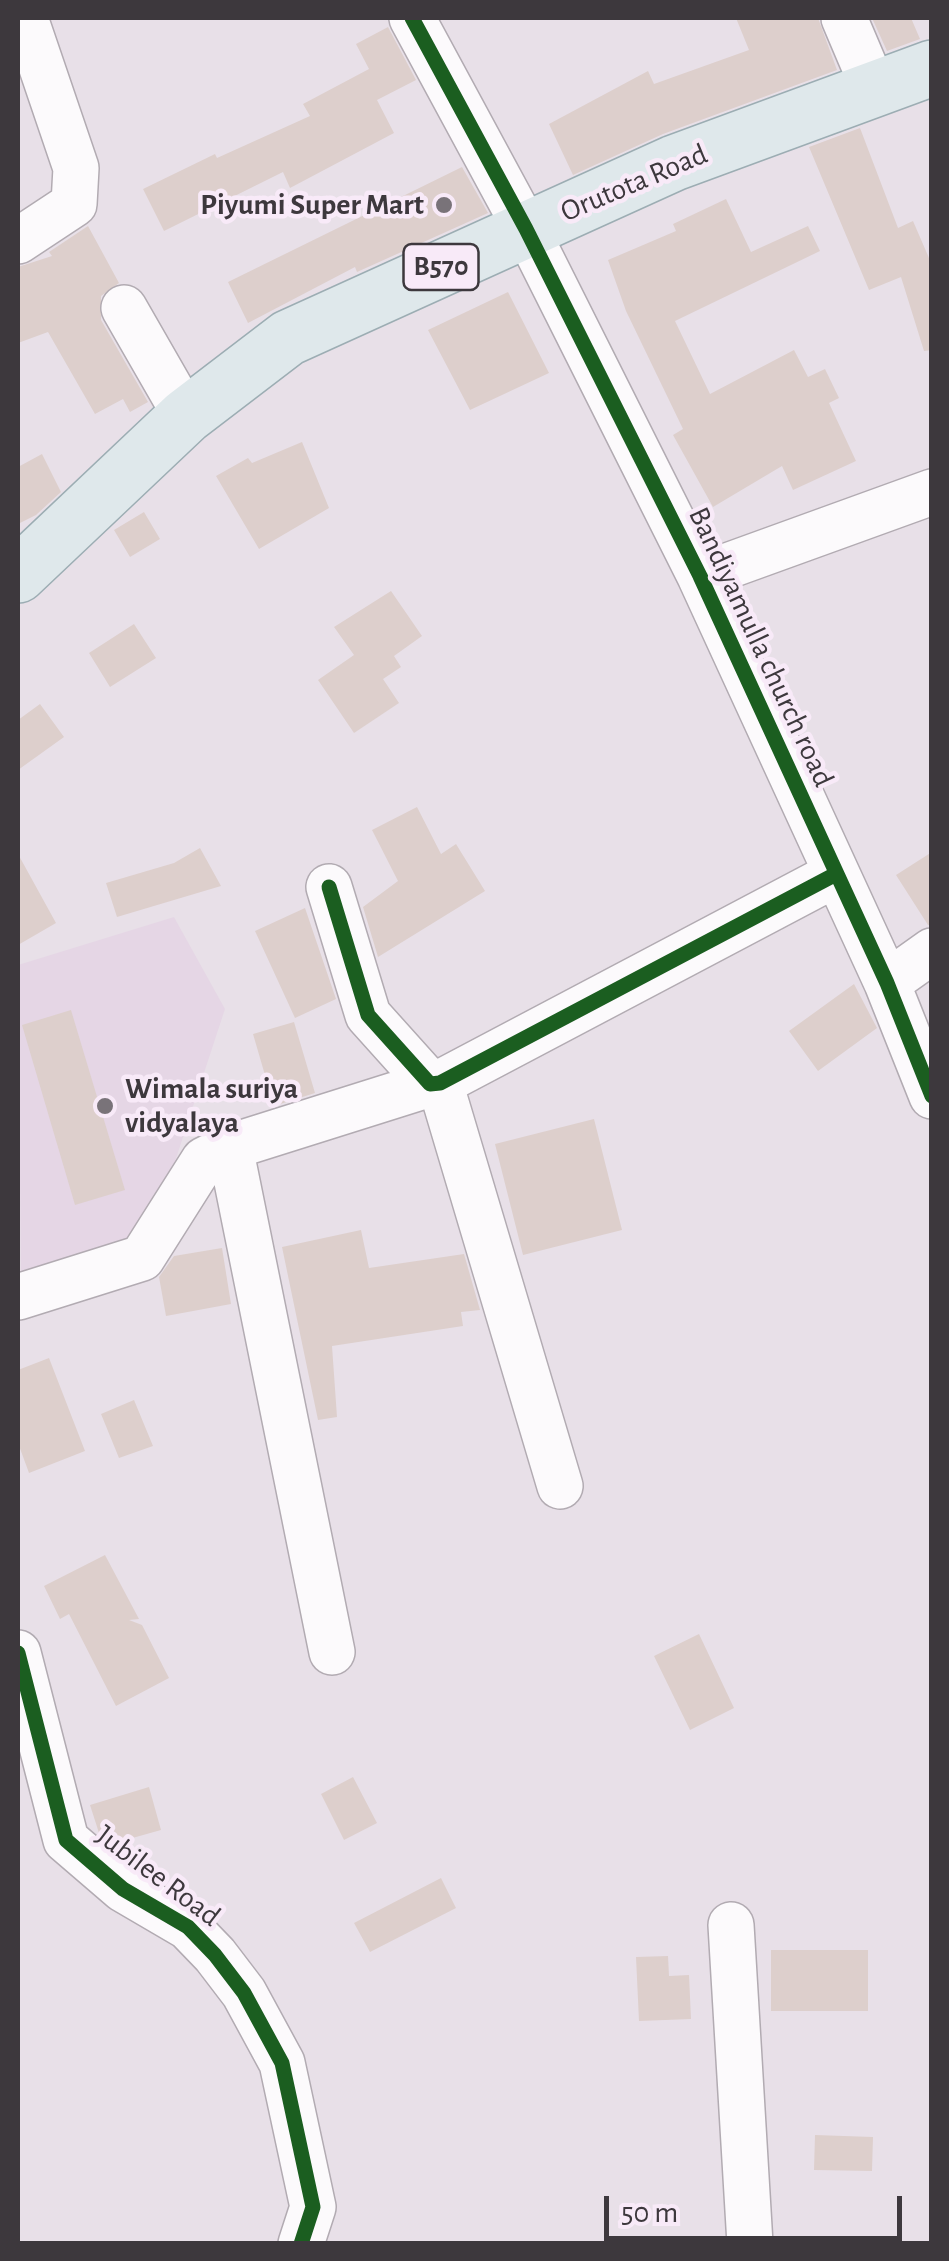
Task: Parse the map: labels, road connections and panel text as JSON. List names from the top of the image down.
{
  "streets": {
    "main road": ["Orutota Road", "B570"],
    "street": ["Bandiyamulla church road", "Jubilee Road"]
  },
  "crossings": [
    ["Orutota Road", "Bandiyamulla church road"]
  ],
  "places": ["Piyumi Super Mart", "Wimala suriya vidyalaya"],
  "scale_bar": "50 m"
}
